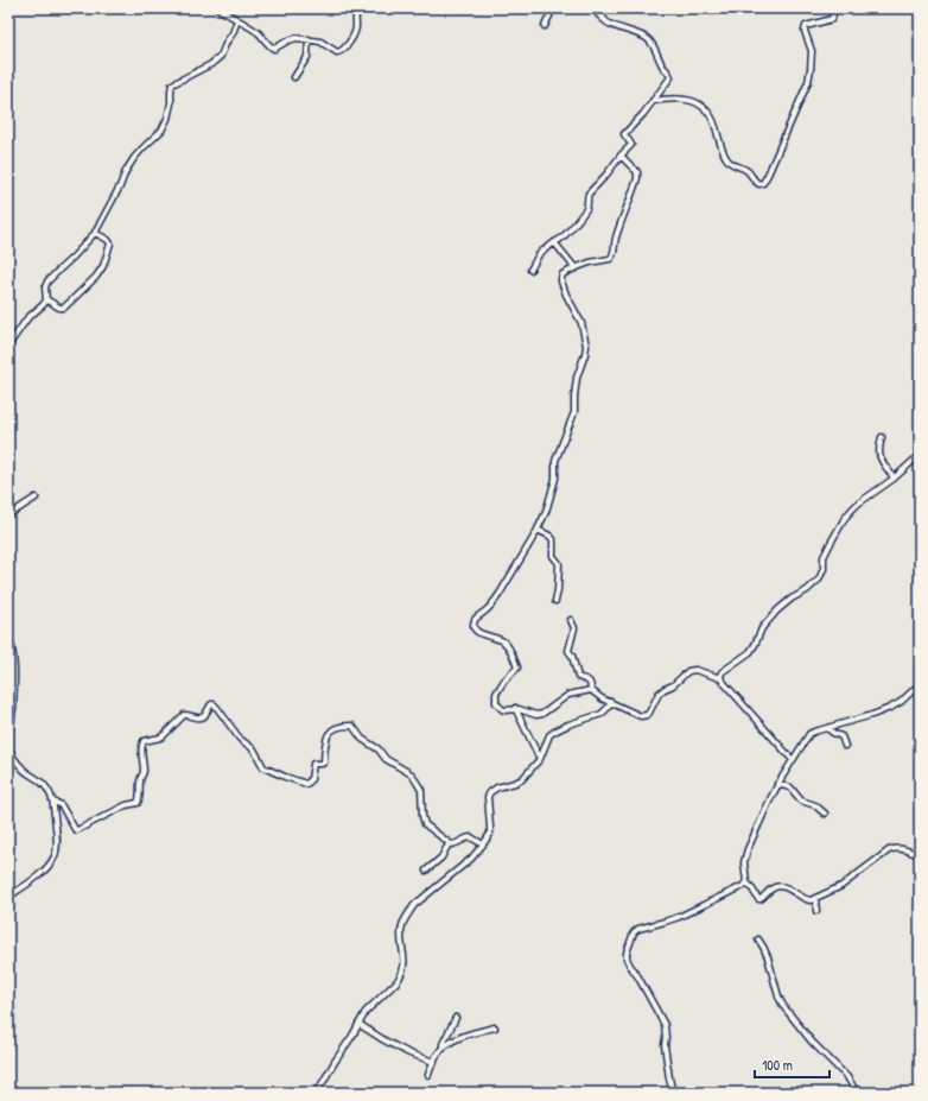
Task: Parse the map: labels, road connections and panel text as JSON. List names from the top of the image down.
{
  "scale_bar": "100 m"
}
